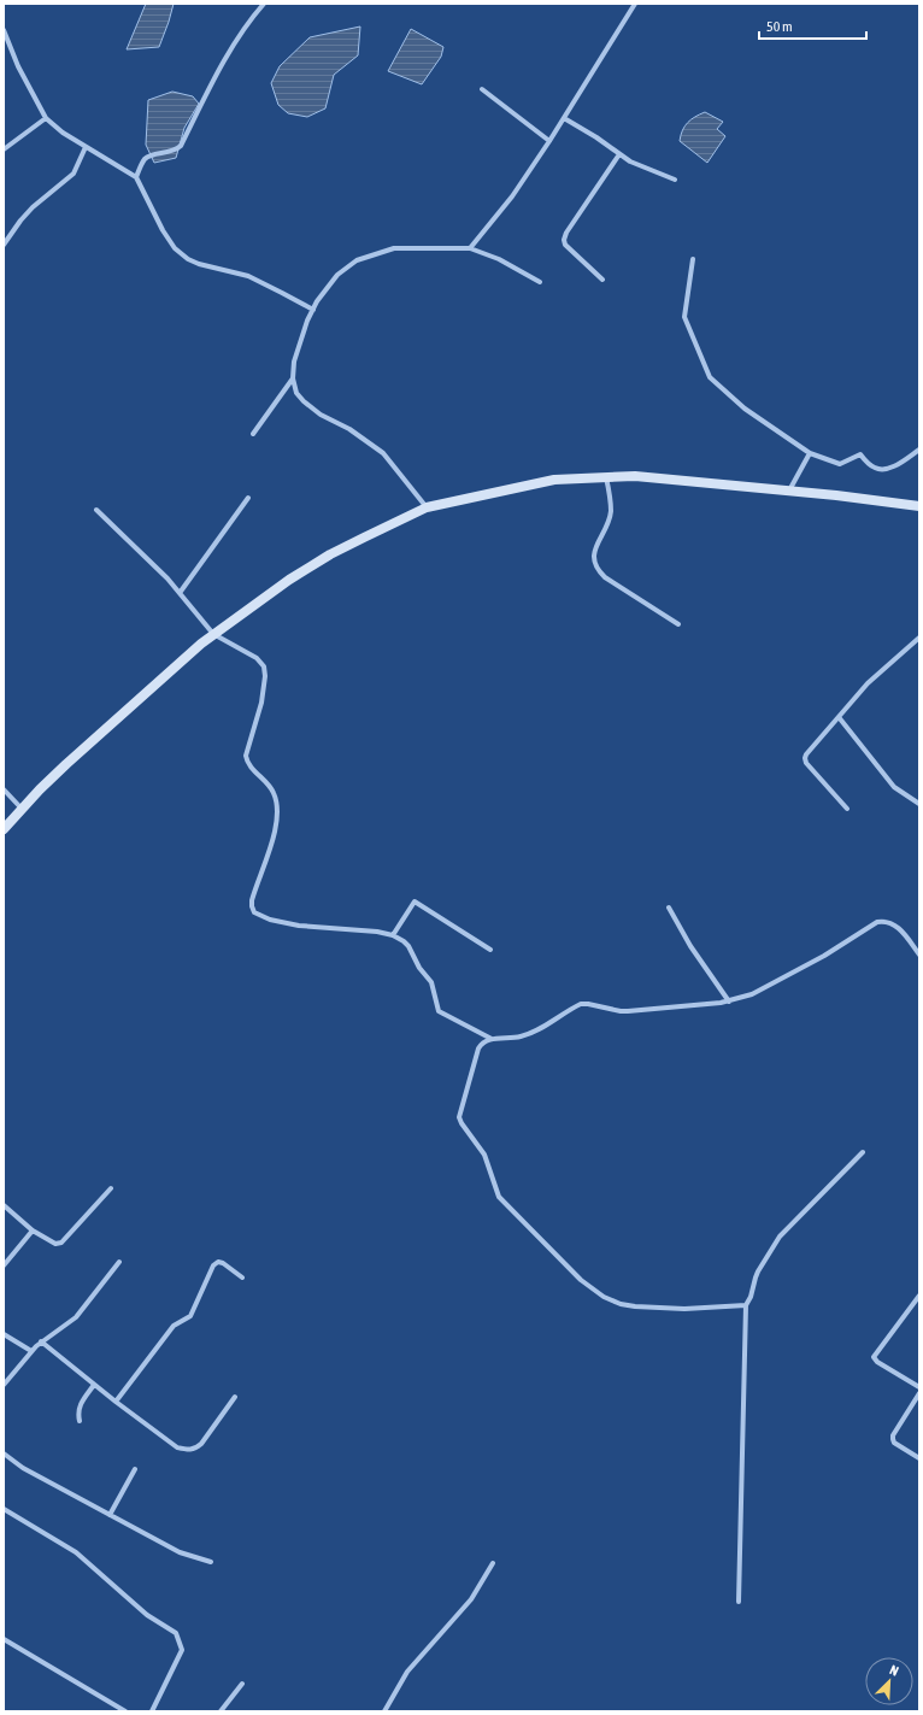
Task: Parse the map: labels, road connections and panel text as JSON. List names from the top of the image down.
{
  "scale_bar": "50 m",
  "north": "top right"
}
